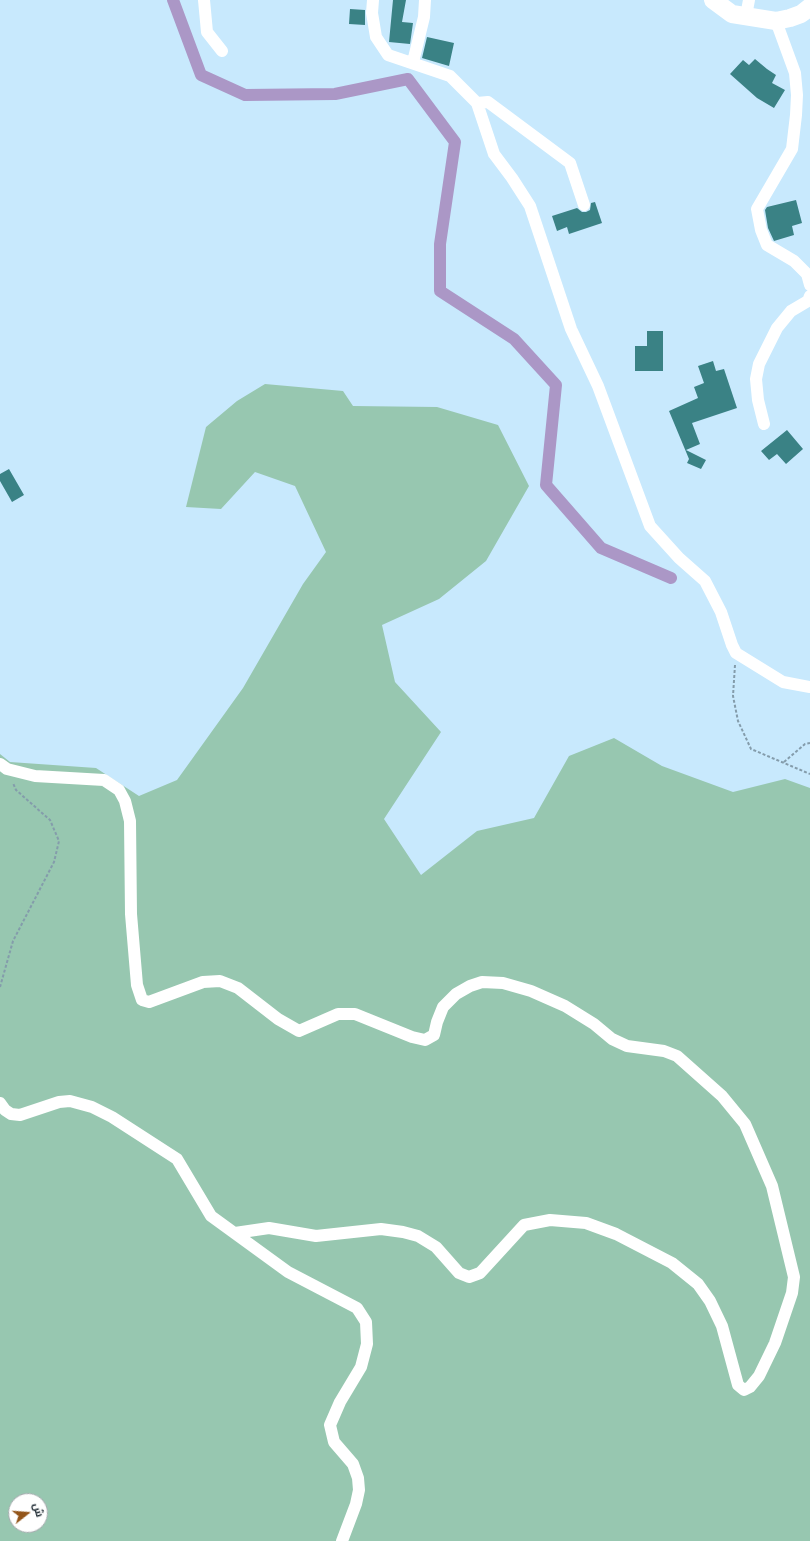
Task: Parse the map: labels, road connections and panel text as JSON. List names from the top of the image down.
{
  "north": "right"
}
